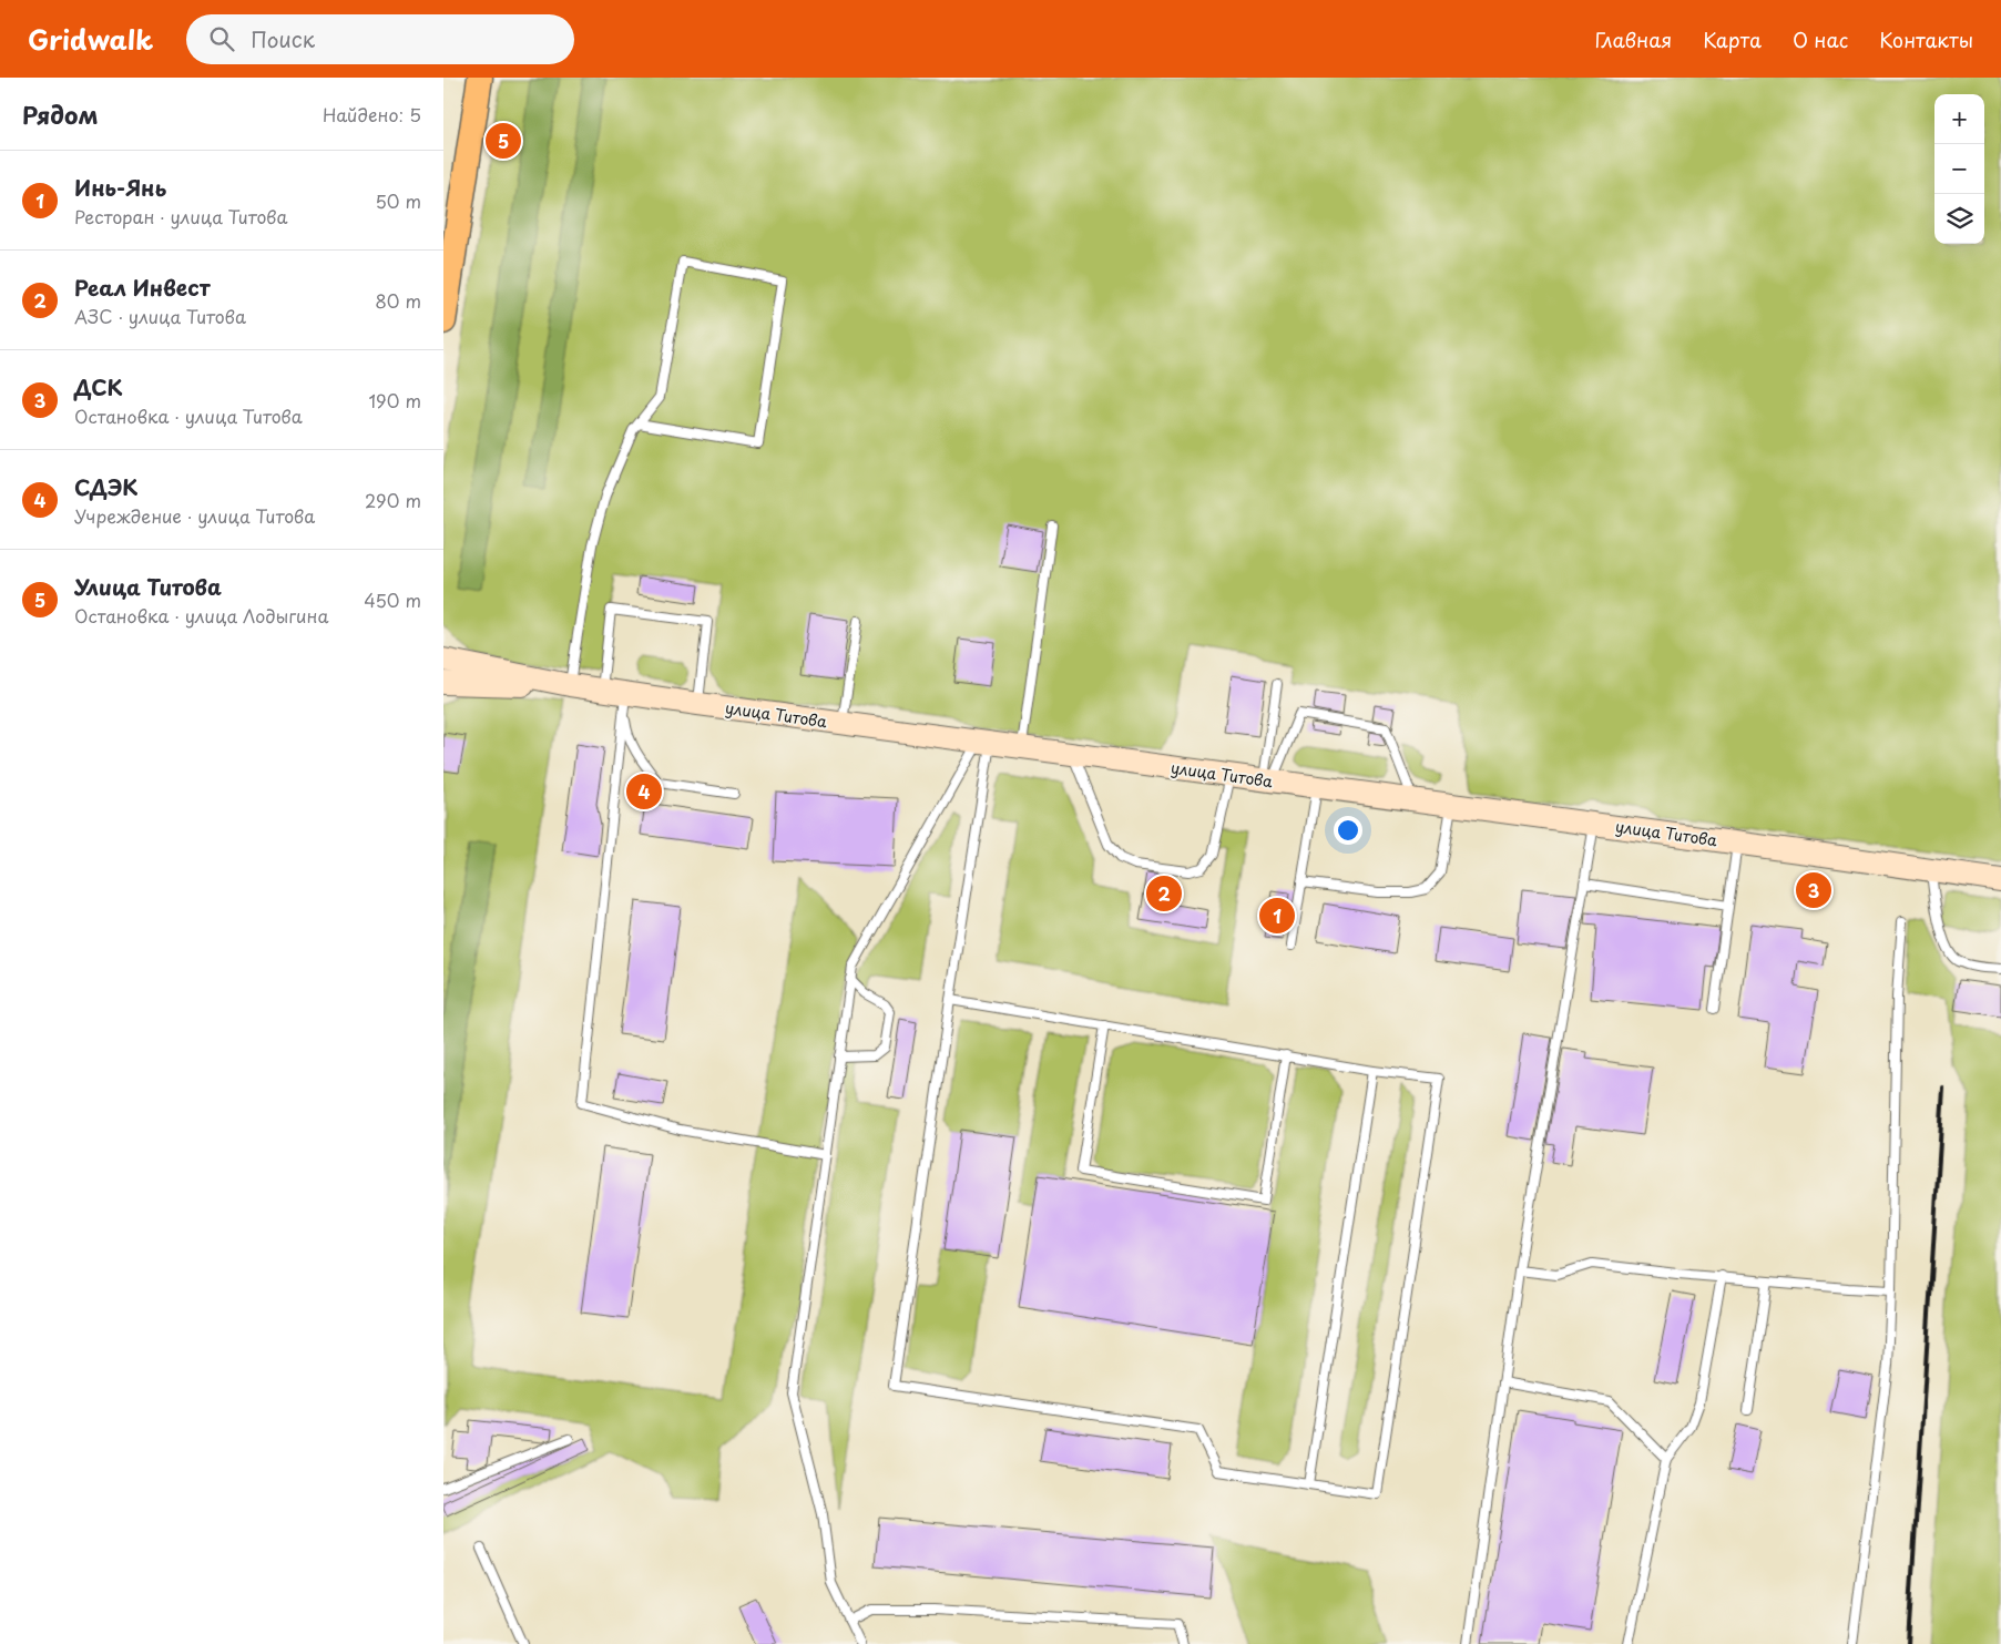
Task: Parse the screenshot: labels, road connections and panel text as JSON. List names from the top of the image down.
{
  "streets": {
    "main road": ["улица Титова"]
  },
  "page": {
    "header": "Gridwalk",
    "search": "Поиск",
    "nav": [
      "Главная",
      "Карта",
      "О нас",
      "Контакты"
    ],
    "heading": ["Рядом", "Найдено: 5"],
    "map_buttons": ["+", "−"],
    "pins": [
      "5",
      "4",
      "3",
      "2",
      "1"
    ],
    "list": [
      {
        "mark": "1",
        "name": "Инь-Янь",
        "note": "Ресторан · улица Титова",
        "value": "50 m"
      },
      {
        "mark": "2",
        "name": "Реал Инвест",
        "note": "АЗС · улица Титова",
        "value": "80 m"
      },
      {
        "mark": "3",
        "name": "ДСК",
        "note": "Остановка · улица Титова",
        "value": "190 m"
      },
      {
        "mark": "4",
        "name": "СДЭК",
        "note": "Учреждение · улица Титова",
        "value": "290 m"
      },
      {
        "mark": "5",
        "name": "Улица Титова",
        "note": "Остановка · улица Лодыгина",
        "value": "450 m"
      }
    ]
  }
}
